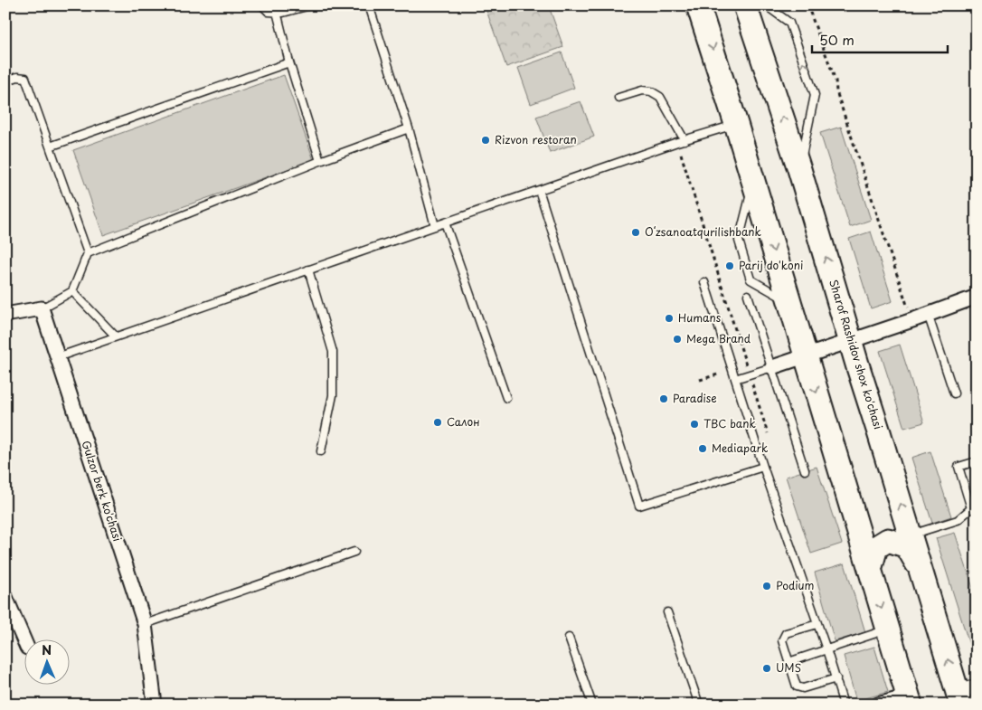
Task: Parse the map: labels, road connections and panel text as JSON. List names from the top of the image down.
{
  "streets": {
    "main road": ["Sharof Rashidov shox ko'chasi"],
    "street": ["Gulzor berk ko'chasi"]
  },
  "places": [
    "Rizvon restoran",
    "Oʻzsanoatqurilishbank",
    "Parij do'koni",
    "Humans",
    "Mega Brand",
    "Paradise",
    "Салон",
    "TBC bank",
    "Mediapark",
    "Podium",
    "UMS"
  ],
  "scale_bar": "50 m",
  "north": "top"
}
